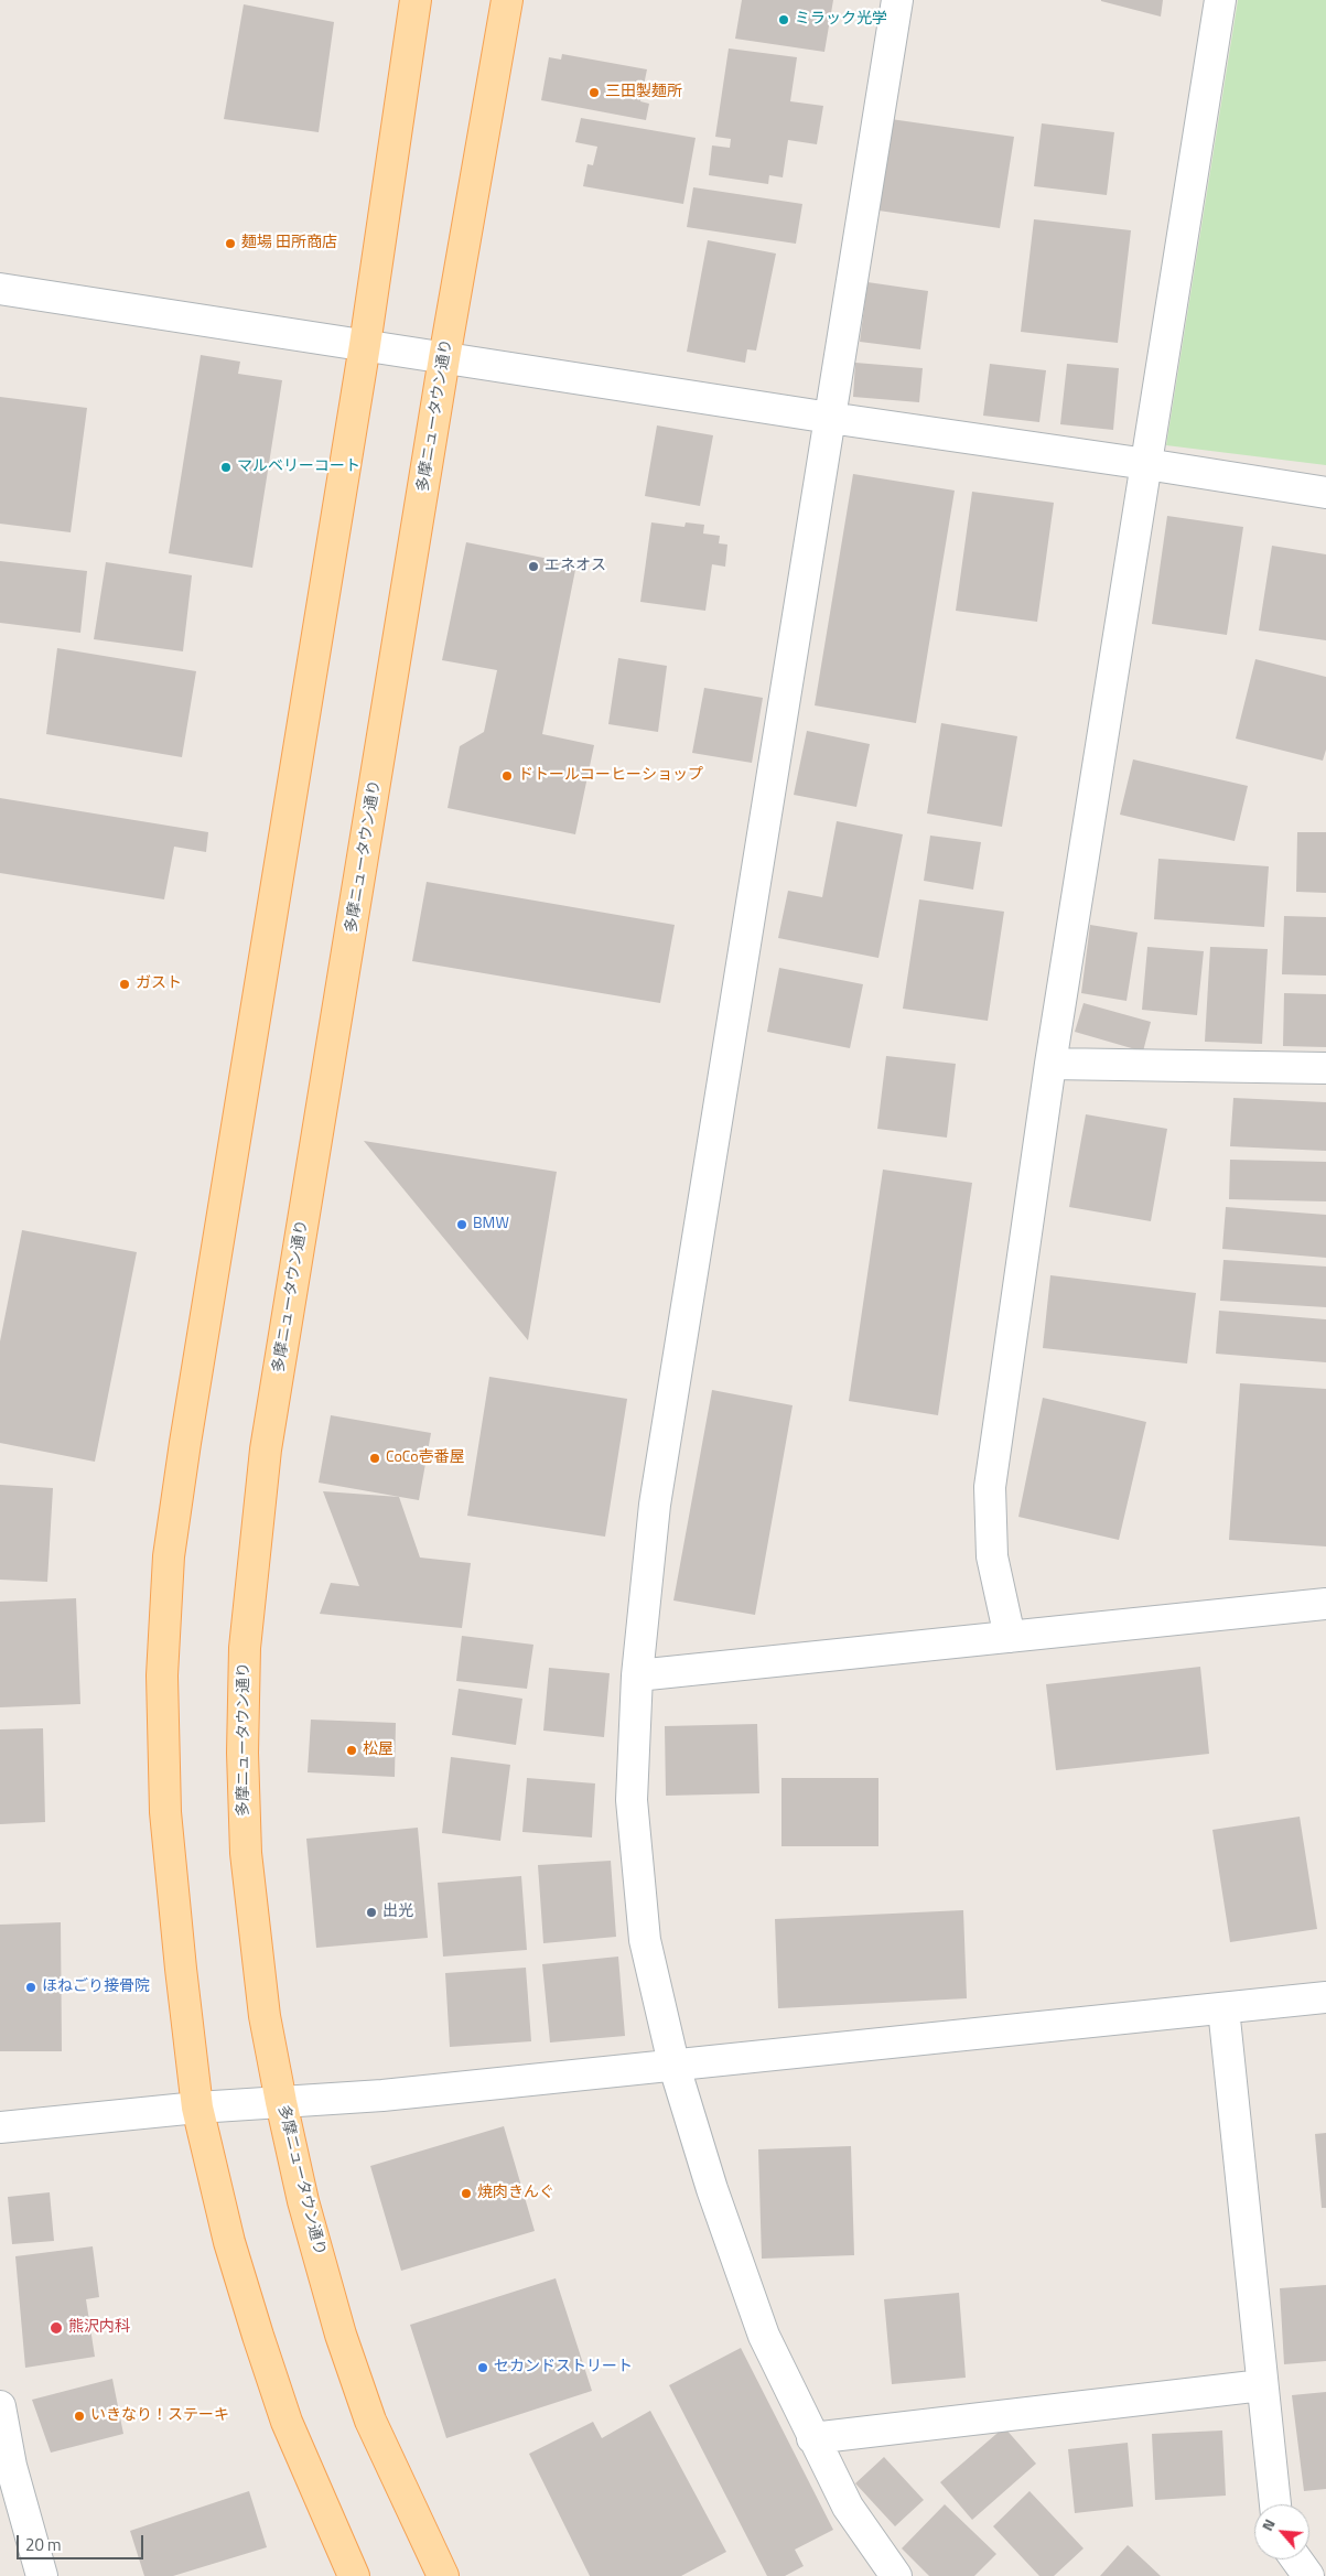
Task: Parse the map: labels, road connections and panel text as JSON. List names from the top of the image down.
{
  "streets": {
    "main road": ["多摩ニュータウン通り"]
  },
  "places": [
    "ミラック光学",
    "三田製麺所",
    "麺場 田所商店",
    "マルベリーコート",
    "エネオス",
    "ドトールコーヒーショップ",
    "ガスト",
    "BMW",
    "CoCo壱番屋",
    "松屋",
    "出光",
    "ほねごり接骨院",
    "焼肉きんぐ",
    "熊沢内科",
    "セカンドストリート",
    "いきなり！ステーキ"
  ],
  "scale_bar": "20 m",
  "north": "top left"
}
